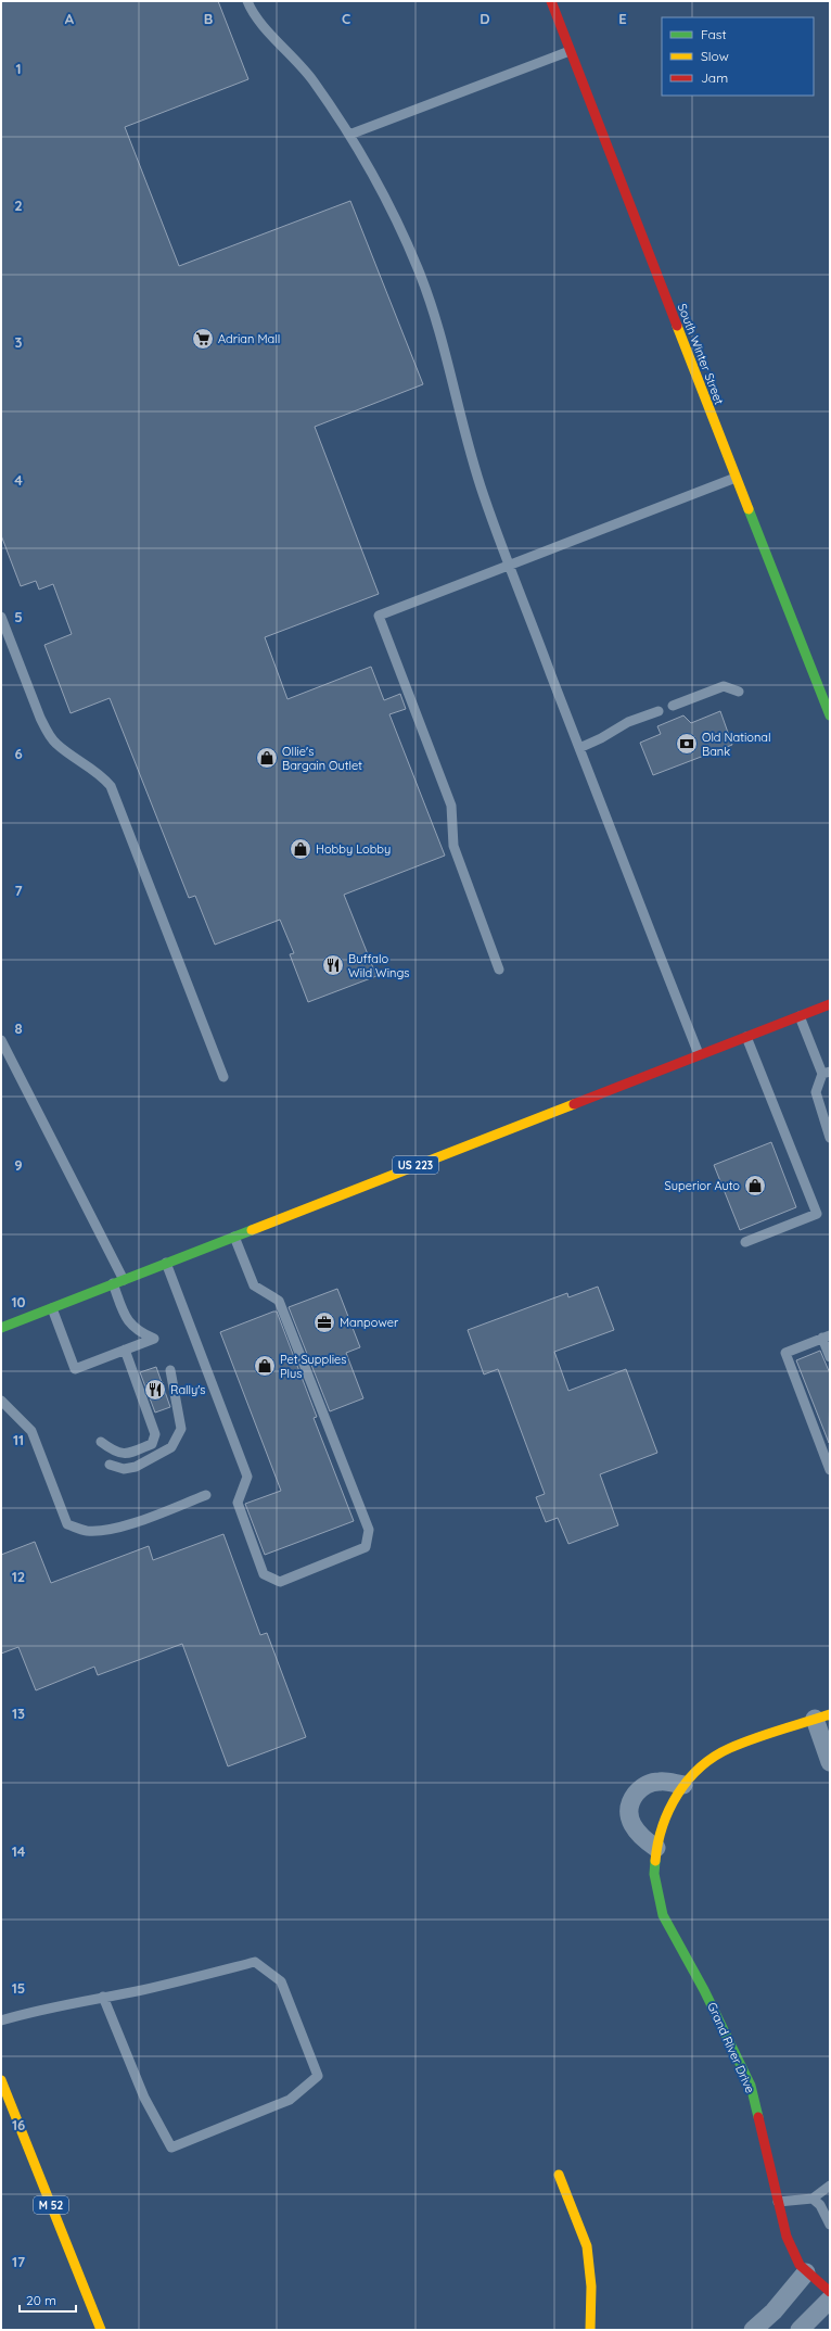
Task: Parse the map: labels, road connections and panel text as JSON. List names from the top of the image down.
{
  "streets": {
    "main road": [
      "South Winter Street",
      "US 223",
      "Grand River Drive",
      "M 52"
    ]
  },
  "places": {
    "supermarket": ["Adrian Mall"],
    "bank": ["Old National Bank"],
    "shop": [
      "Ollie's Bargain Outlet",
      "Hobby Lobby",
      "Superior Auto",
      "Pet Supplies Plus"
    ],
    "restaurant": ["Buffalo Wild Wings", "Rally's"],
    "office": ["Manpower"]
  },
  "legend": ["Fast", "Slow", "Jam"],
  "scale_bar": "20 m",
  "grid": {
    "columns": [
      "A",
      "B",
      "C",
      "D",
      "E"
    ],
    "rows": [
      "1",
      "2",
      "3",
      "4",
      "5",
      "6",
      "7",
      "8",
      "9",
      "10",
      "11",
      "12",
      "13",
      "14",
      "15",
      "16",
      "17"
    ]
  }
}
